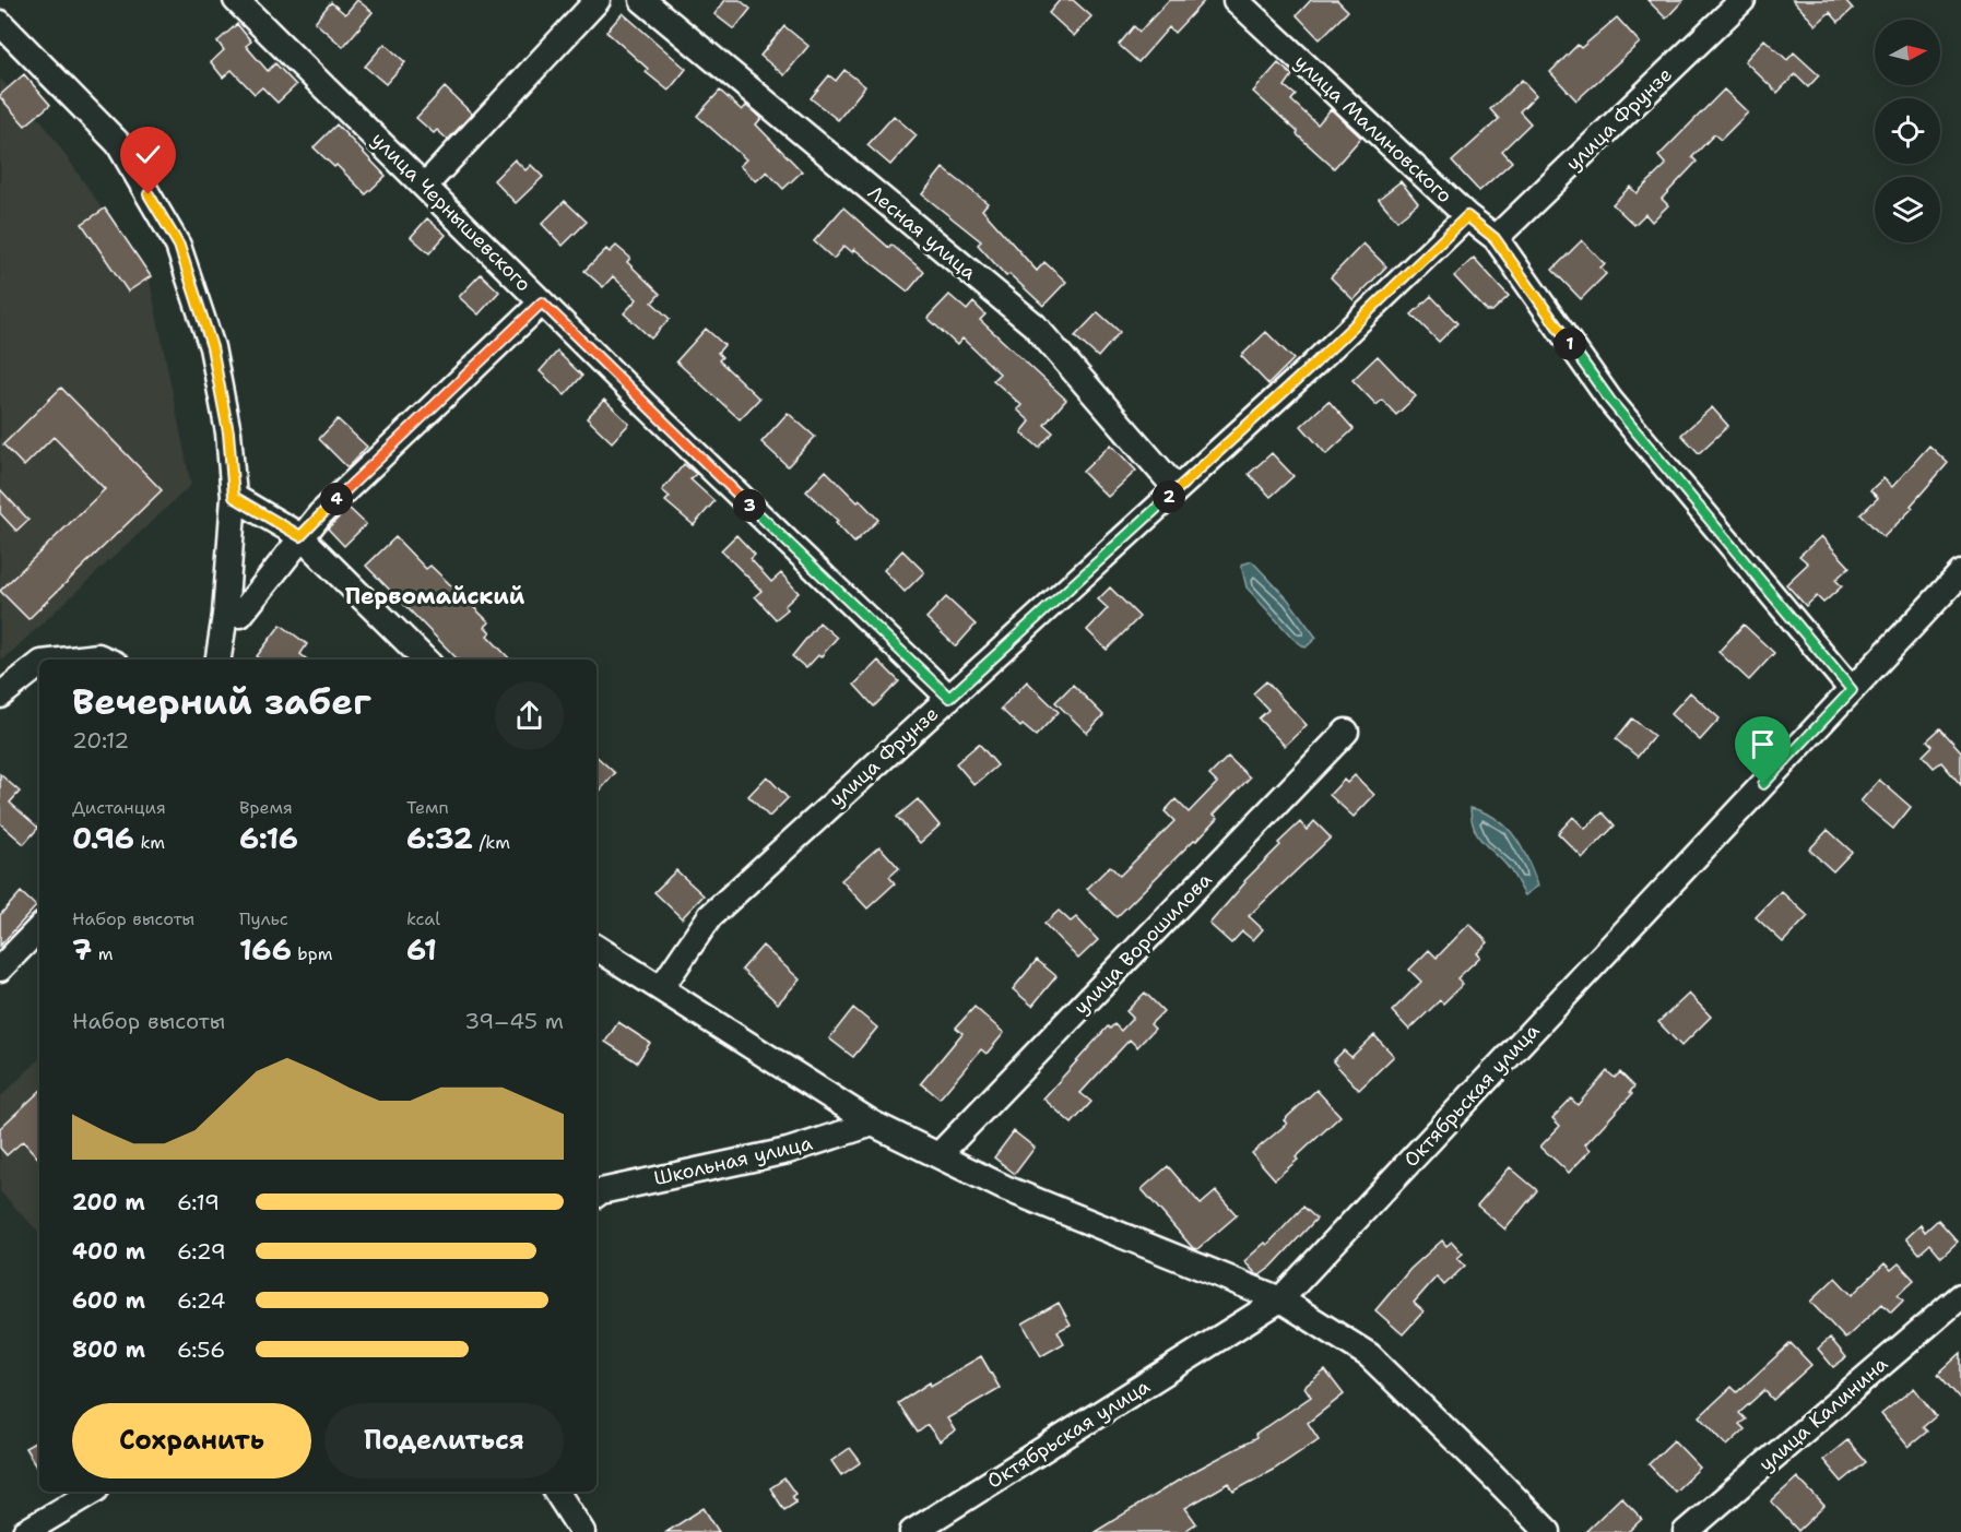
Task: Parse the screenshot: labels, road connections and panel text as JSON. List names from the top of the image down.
{
  "streets": {
    "street": [
      "улица Фрунзе",
      "улица Малиновского",
      "улица Чернышевского",
      "Лесная улица",
      "улица Ворошилова",
      "Октябрьская улица",
      "Школьная улица",
      "улица Калинина"
    ]
  },
  "crossings": [
    ["улица Фрунзе", "улица Малиновского"],
    ["улица Фрунзе", "улица Чернышевского"],
    ["улица Фрунзе", "Лесная улица"],
    ["улица Малиновского", "Октябрьская улица"]
  ],
  "districts": ["Первомайский"],
  "north": "right",
  "page": {
    "pins": [
      "1",
      "2",
      "4",
      "3"
    ],
    "heading": ["Вечерний забег", "20:12"],
    "stats": [
      ["Дистанция", "0.96 km"],
      ["Время", "6:16"],
      ["Темп", "6:32 /km"],
      ["Набор высоты", "7 m"],
      ["Пульс", "166 bpm"],
      ["kcal", "61"]
    ],
    "chart": ["Набор высоты", "39–45 m"],
    "list": [
      {
        "name": "200 m",
        "note": "6:19"
      },
      {
        "name": "400 m",
        "note": "6:29"
      },
      {
        "name": "600 m",
        "note": "6:24"
      },
      {
        "name": "800 m",
        "note": "6:56"
      }
    ],
    "buttons": ["Сохранить", "Поделиться"]
  }
}
